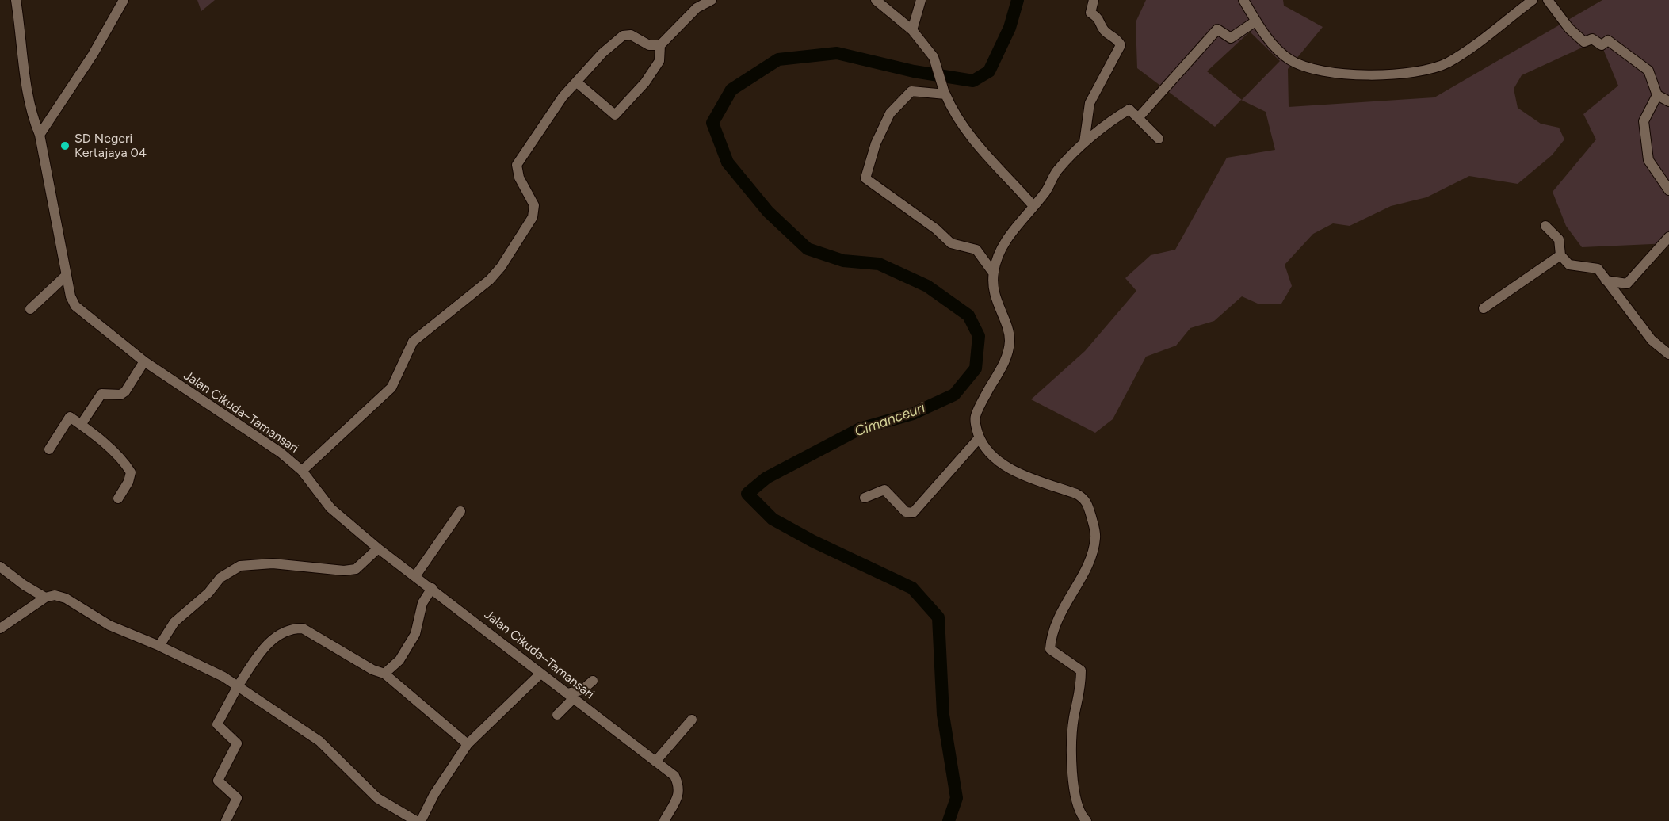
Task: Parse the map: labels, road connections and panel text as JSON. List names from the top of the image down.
{
  "streets": {
    "street": ["Jalan Cikuda–Tamansari"]
  },
  "water": ["Cimanceuri"],
  "places": ["SD Negeri Kertajaya 04"]
}
